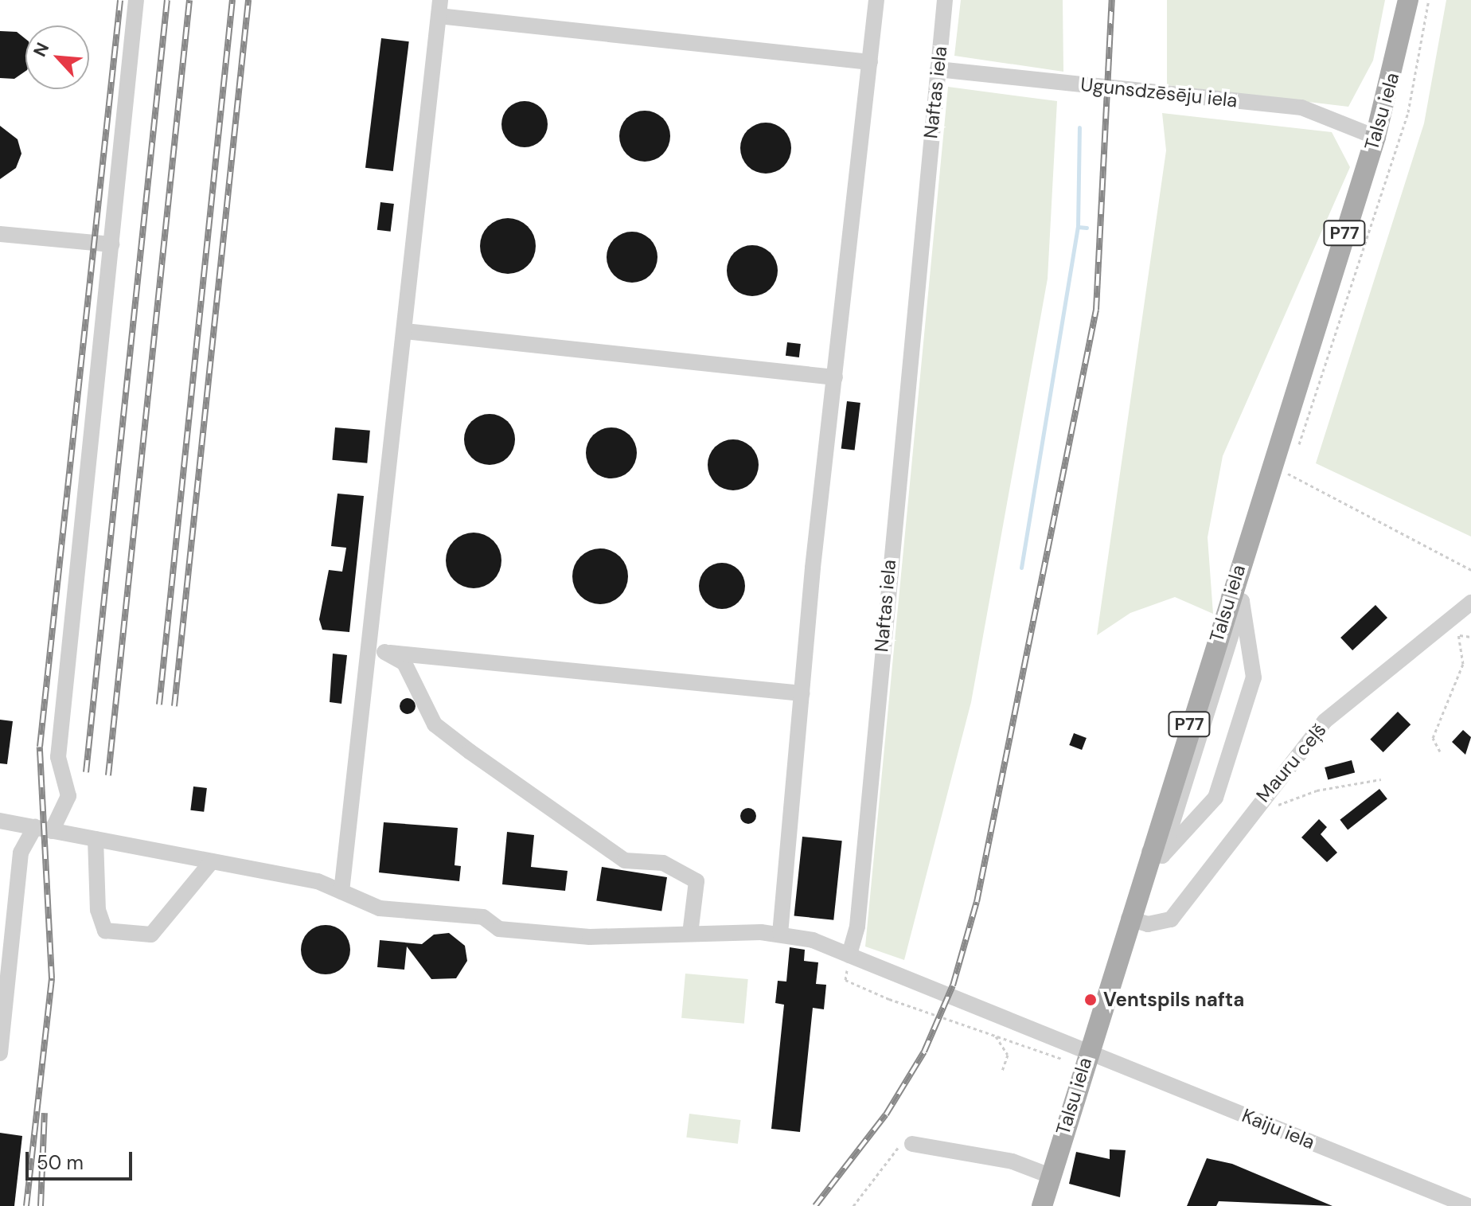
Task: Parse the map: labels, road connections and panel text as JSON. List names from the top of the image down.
{
  "streets": {
    "main road": ["Talsu iela", "P77"],
    "street": [
      "Naftas iela",
      "Ugunsdzēsēju iela",
      "Mauru ceļš",
      "Kaiju iela"
    ]
  },
  "crossings": [
    ["Naftas iela", "Ugunsdzēsēju iela"],
    ["Ugunsdzēsēju iela", "Talsu iela"],
    ["Talsu iela", "Mauru ceļš"],
    ["Talsu iela", "Kaiju iela"]
  ],
  "places": ["Ventspils nafta"],
  "scale_bar": "50 m",
  "north": "top left"
}
